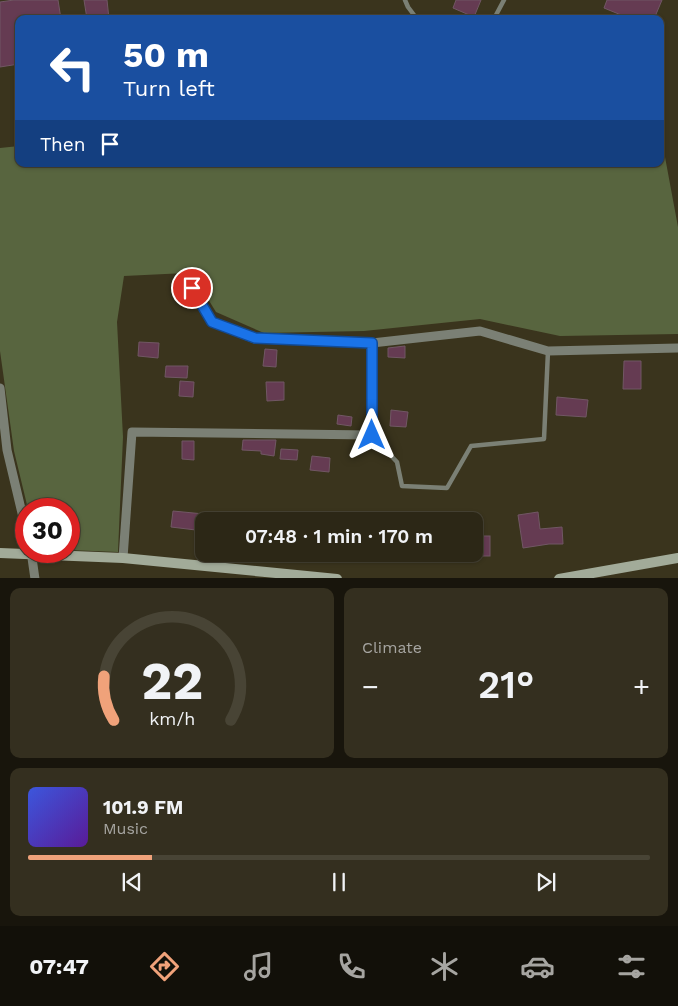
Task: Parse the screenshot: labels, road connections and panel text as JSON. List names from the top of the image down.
{
  "page": {
    "turn": ["50 m", "Turn left"],
    "then": "Then",
    "limit": "30",
    "trip": "07:48 · 1 min · 170 m",
    "tile": "Climate",
    "heat": ["−", "21°", "+"],
    "song": ["101.9 FM", "Music"],
    "tabs": "07:47",
    "gauge": ["22", "km/h"]
  }
}
